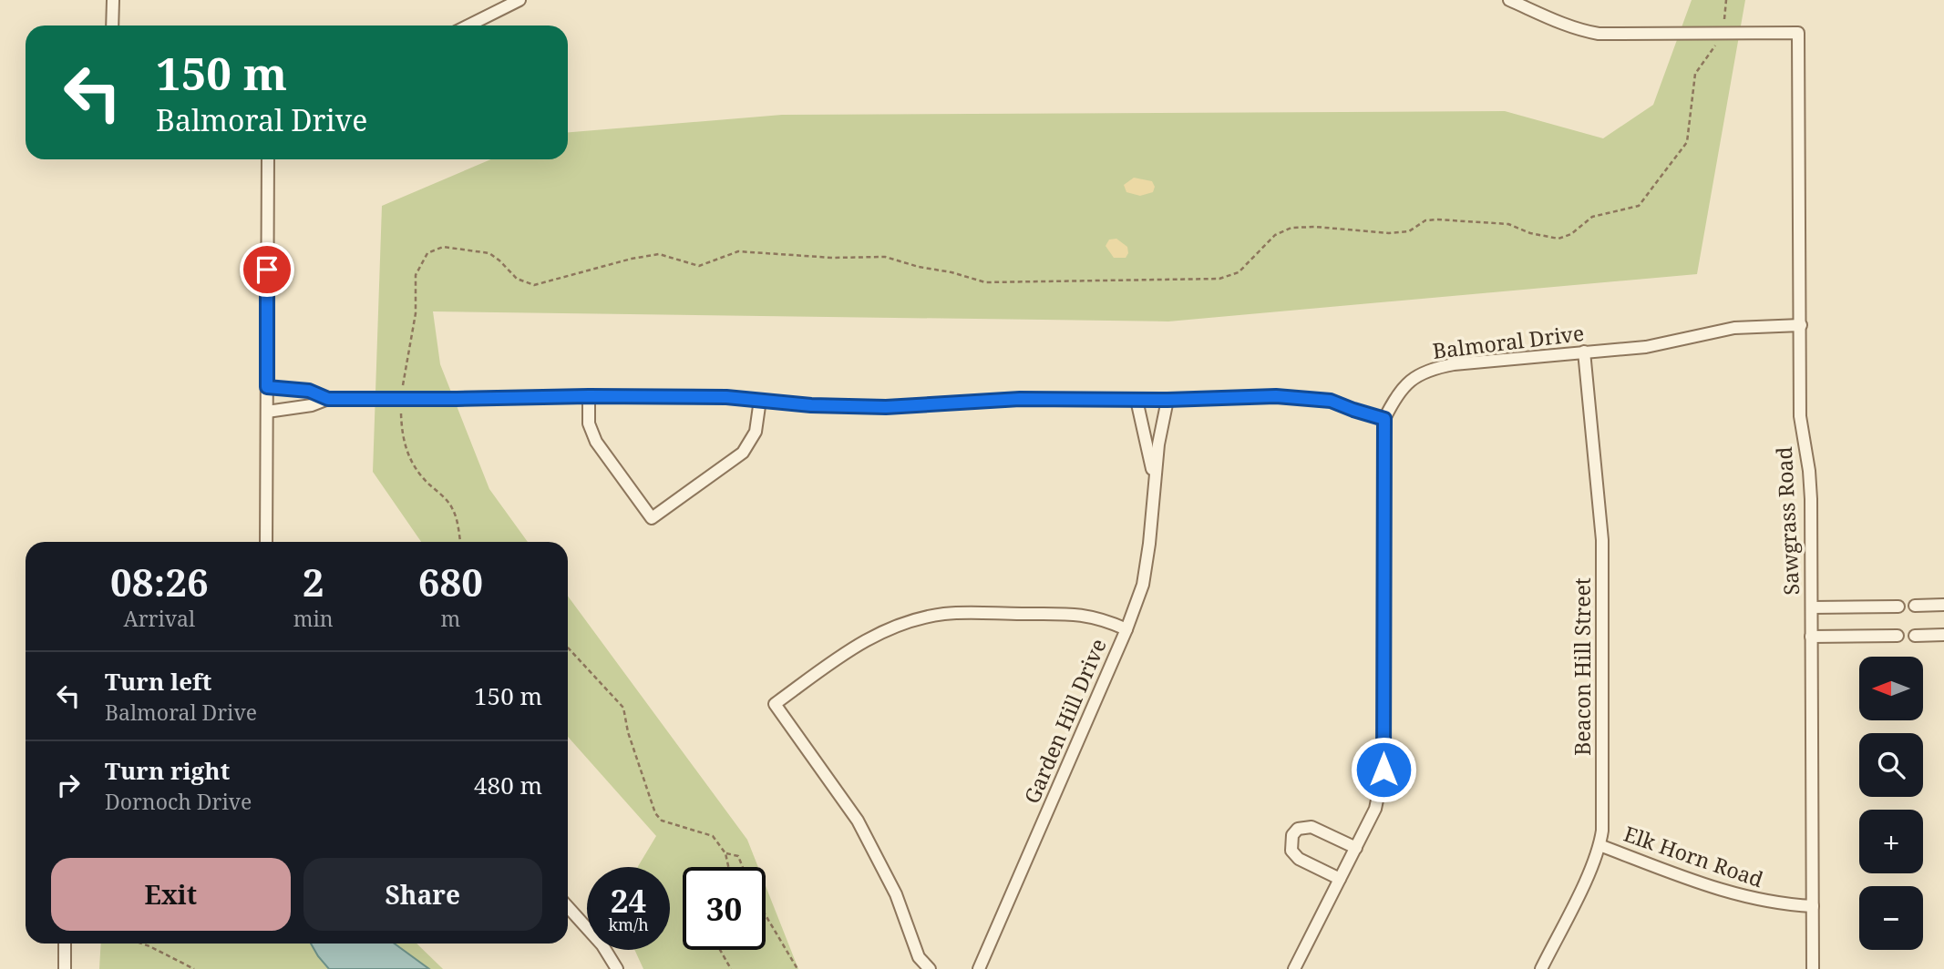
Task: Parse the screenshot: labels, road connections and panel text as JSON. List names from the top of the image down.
{
  "streets": {
    "street": [
      "Balmoral Drive",
      "Sawgrass Road",
      "Beacon Hill Street",
      "Garden Hill Drive",
      "Elk Horn Road"
    ]
  },
  "crossings": [
    ["Balmoral Drive", "Sawgrass Road"],
    ["Balmoral Drive", "Beacon Hill Street"],
    ["Sawgrass Road", "Elk Horn Road"],
    ["Beacon Hill Street", "Elk Horn Road"]
  ],
  "north": "left",
  "page": {
    "turn": ["150 m", "Balmoral Drive"],
    "eta": [
      "08:26",
      "Arrival",
      "2",
      "min",
      "680",
      "m"
    ],
    "list": [
      {
        "name": "Turn left",
        "note": "Balmoral Drive",
        "value": "150 m"
      },
      {
        "name": "Turn right",
        "note": "Dornoch Drive",
        "value": "480 m"
      }
    ],
    "map_buttons": ["+", "−"],
    "buttons": ["Exit", "Share"],
    "speed": "24 km/h",
    "limit": "30"
  }
}
